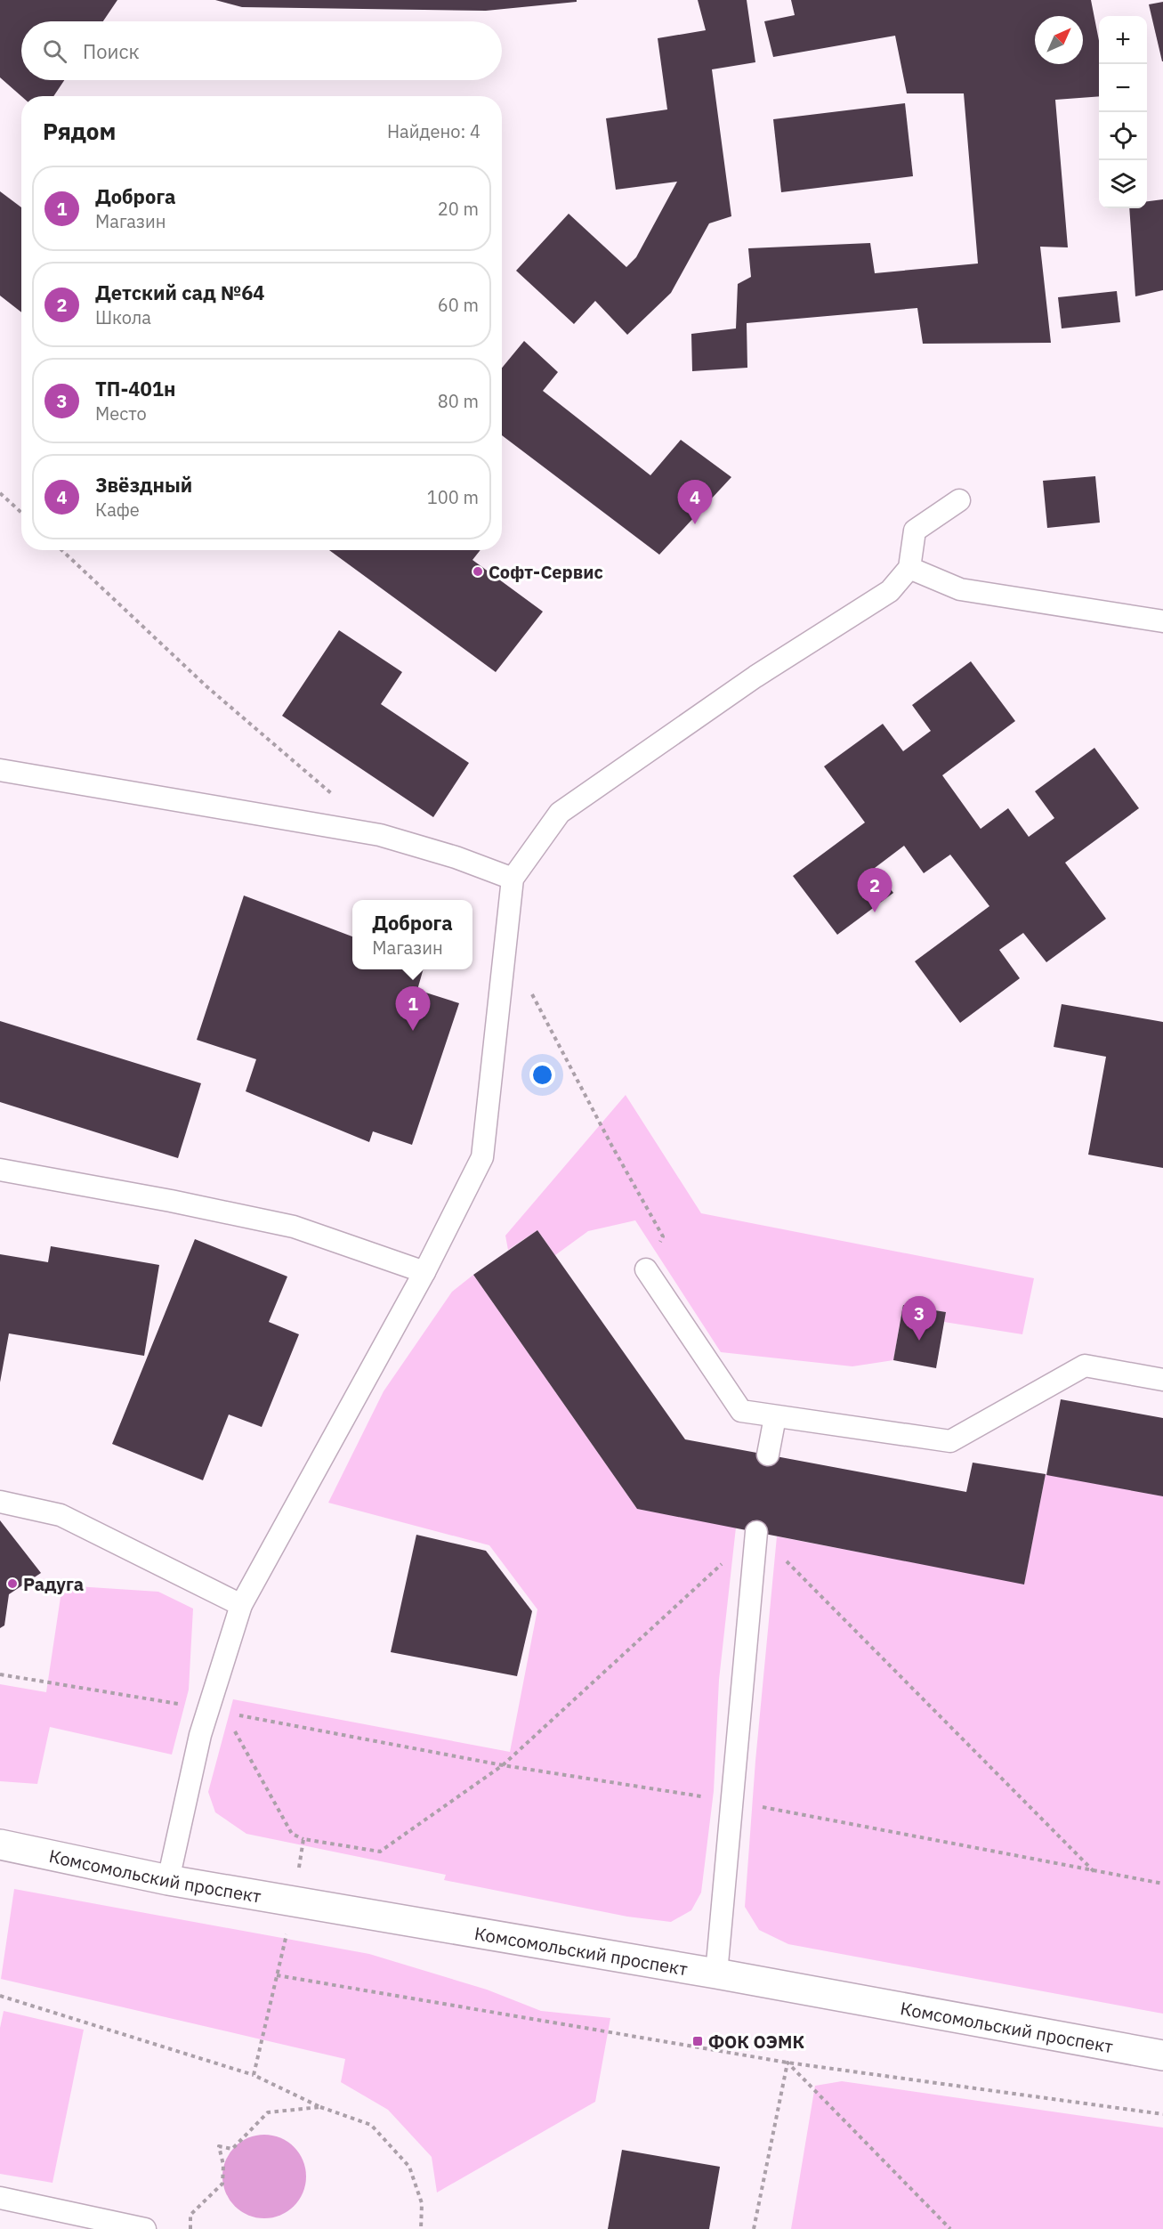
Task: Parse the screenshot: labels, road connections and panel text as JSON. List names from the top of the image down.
{
  "streets": {
    "main road": ["Комсомольский проспект"]
  },
  "places": {
    "other": ["Софт-Сервис", "Радуга"],
    "transit": ["ФОК ОЭМК"]
  },
  "north": "top right",
  "page": {
    "map_buttons": ["+", "−"],
    "search": "Поиск",
    "heading": ["Рядом", "Найдено: 4"],
    "list": [
      {
        "mark": "1",
        "name": "Доброга",
        "note": "Магазин",
        "value": "20 m"
      },
      {
        "mark": "2",
        "name": "Детский сад №64",
        "note": "Школа",
        "value": "60 m"
      },
      {
        "mark": "3",
        "name": "ТП-401н",
        "note": "Место",
        "value": "80 m"
      },
      {
        "mark": "4",
        "name": "Звёздный",
        "note": "Кафе",
        "value": "100 m"
      }
    ],
    "pins": [
      "4",
      "2",
      "1",
      "3"
    ],
    "popup": ["Доброга", "Магазин"]
  }
}
